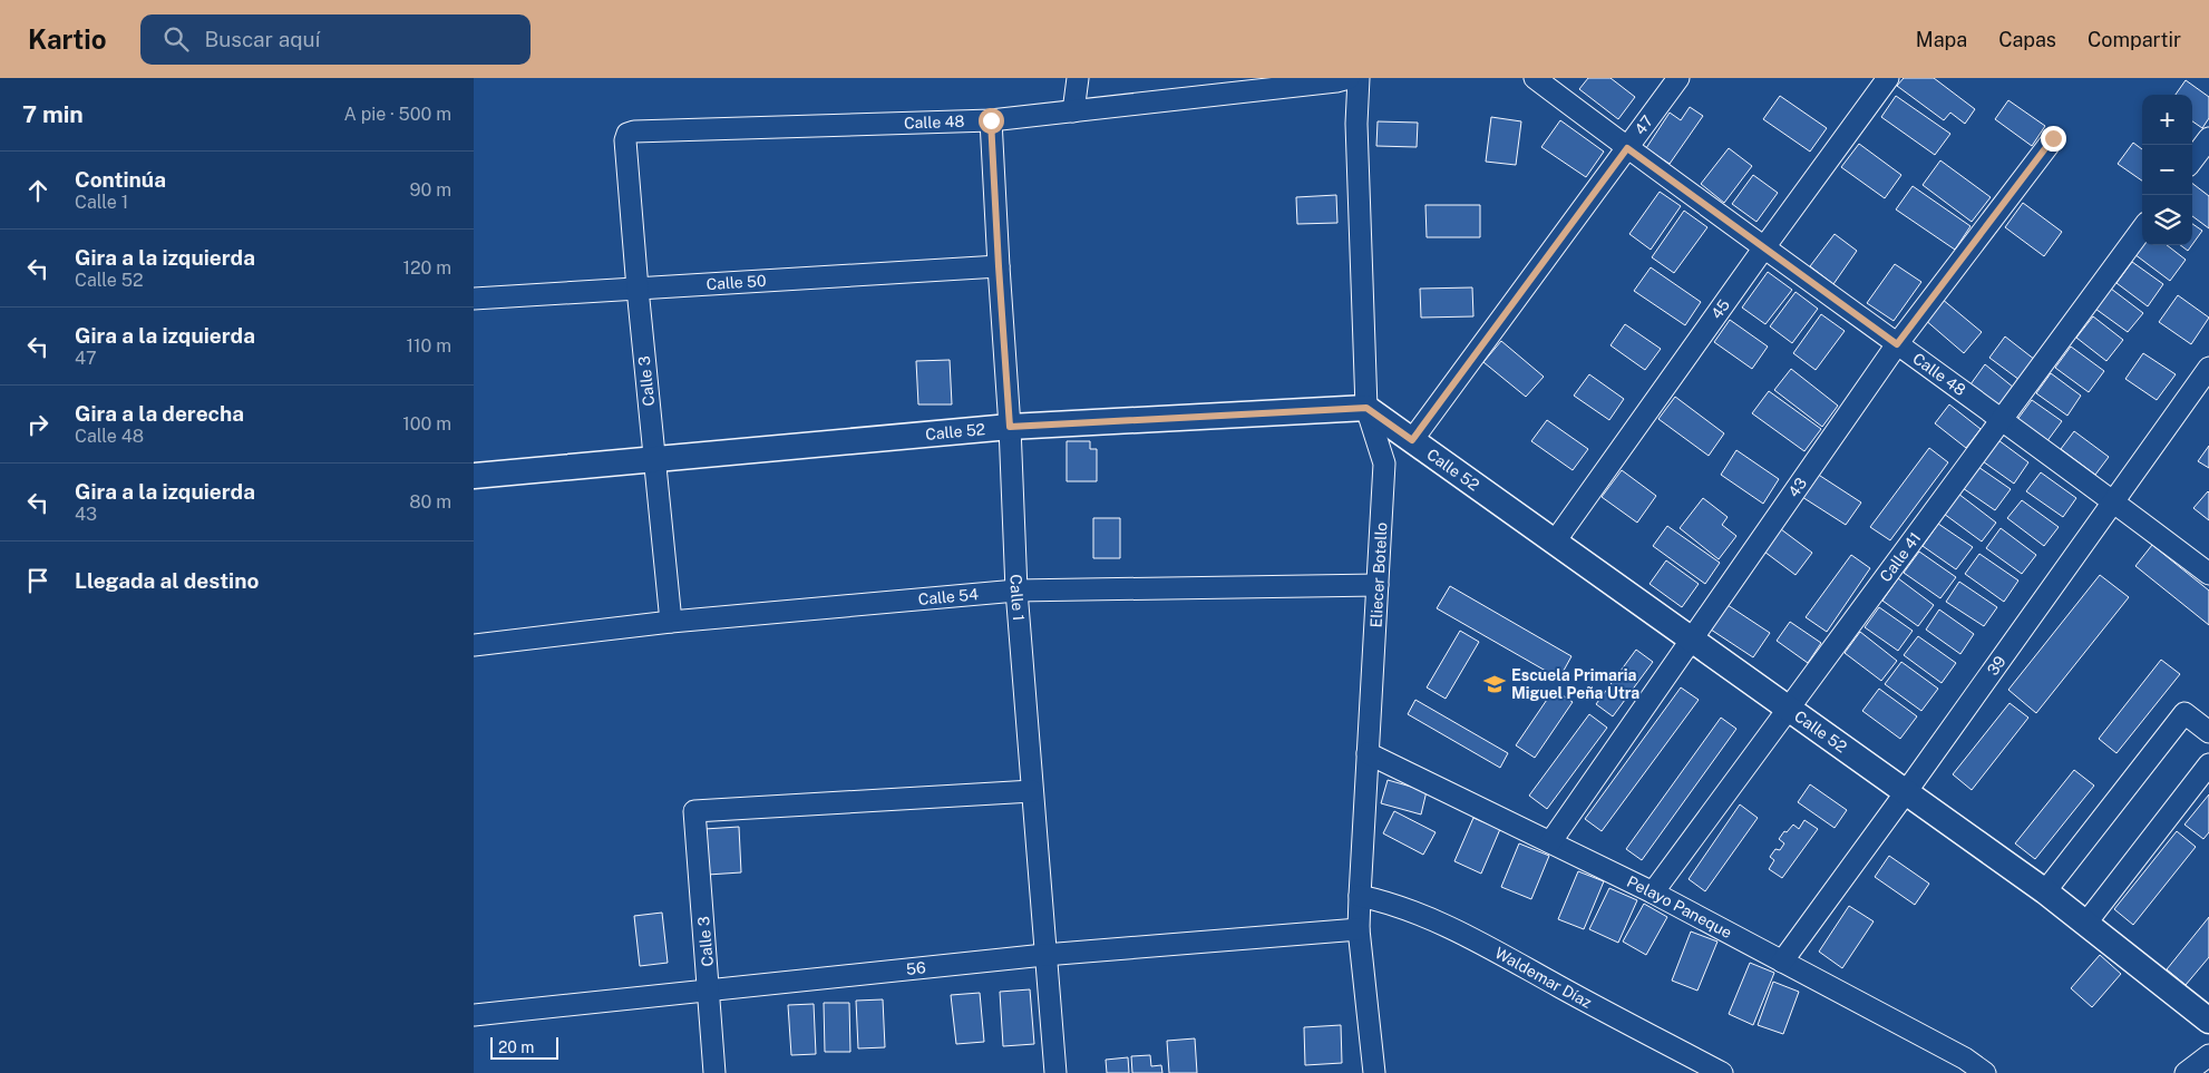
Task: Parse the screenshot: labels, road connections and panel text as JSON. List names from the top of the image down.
{
  "streets": {
    "street": [
      "Calle 48",
      "47",
      "Calle 50",
      "45",
      "Calle 3",
      "Calle 52",
      "43",
      "Calle 41",
      "Eliecer Botello",
      "Calle 54",
      "Calle 1",
      "39",
      "Pelayo Paneque",
      "56",
      "Waldemar Díaz"
    ]
  },
  "crossings": [
    ["Calle 48", "47"],
    ["Calle 48", "45"],
    ["Calle 48", "Calle 3"],
    ["Calle 48", "43"],
    ["Calle 48", "Calle 41"],
    ["Calle 48", "Calle 1"],
    ["Calle 48", "39"],
    ["47", "Calle 52"],
    ["Calle 50", "Calle 3"],
    ["Calle 50", "Calle 1"],
    ["45", "Calle 52"],
    ["Calle 3", "Calle 52"],
    ["Calle 3", "Calle 54"],
    ["Calle 3", "Calle 1"],
    ["Calle 3", "56"],
    ["Calle 52", "43"],
    ["Calle 52", "Calle 41"],
    ["Calle 52", "Eliecer Botello"],
    ["Calle 52", "Calle 1"],
    ["Calle 52", "39"],
    ["43", "Pelayo Paneque"],
    ["Calle 41", "Pelayo Paneque"],
    ["Eliecer Botello", "Calle 54"],
    ["Eliecer Botello", "Pelayo Paneque"],
    ["Eliecer Botello", "56"],
    ["Eliecer Botello", "Waldemar Díaz"],
    ["Calle 54", "Calle 1"],
    ["Calle 1", "56"],
    ["39", "Pelayo Paneque"]
  ],
  "places": {
    "school or university": ["Escuela Primaria Miguel Peña Utra"]
  },
  "scale_bar": "20 m",
  "page": {
    "header": "Kartio",
    "search": "Buscar aquí",
    "nav": ["Mapa", "Capas", "Compartir"],
    "heading": ["7 min", "A pie · 500 m"],
    "map_buttons": ["+", "−"],
    "list": [
      ["Continúa", "Calle 1", "90 m"],
      ["Gira a la izquierda", "Calle 52", "120 m"],
      ["Gira a la izquierda", "47", "110 m"],
      ["Gira a la derecha", "Calle 48", "100 m"],
      ["Gira a la izquierda", "43", "80 m"],
      "Llegada al destino"
    ],
    "scale": "20 m"
  }
}
